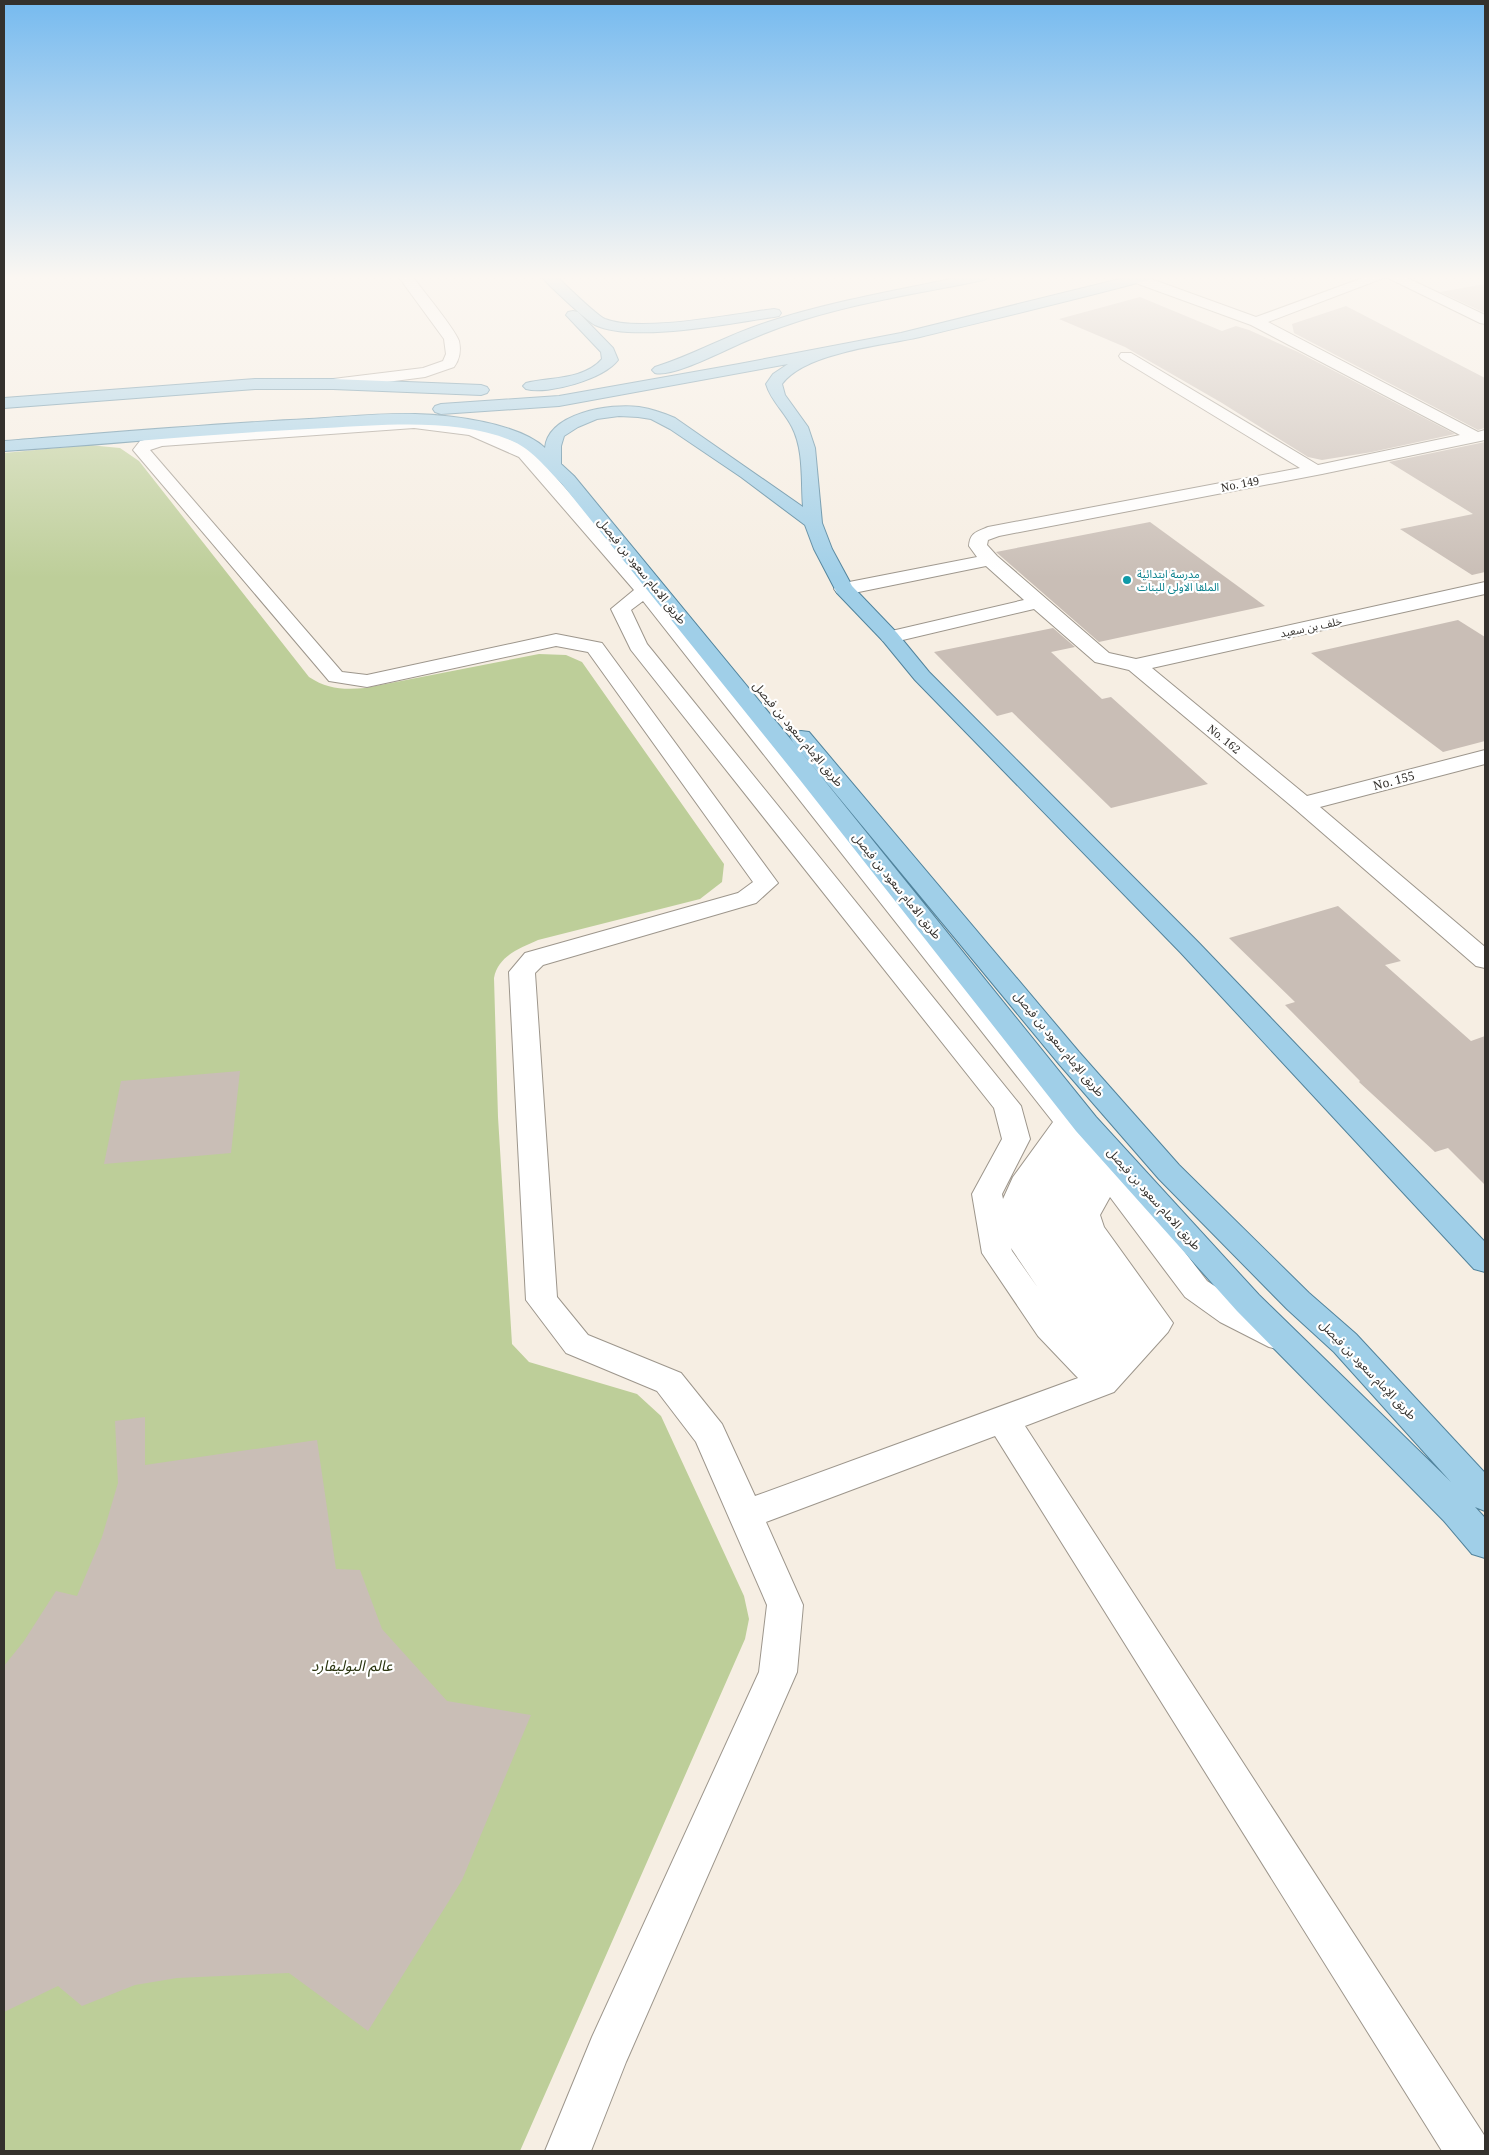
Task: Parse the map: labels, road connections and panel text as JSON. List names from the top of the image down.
{
  "streets": {
    "main road": ["طريق الامام سعود بن فيصل", "طريق الإمام سعود بن فيصل"],
    "street": [
      "No. 149",
      "خلف بن سعيد",
      "No. 162",
      "No. 155"
    ]
  },
  "crossings": [
    ["طريق الامام سعود بن فيصل", "طريق الإمام سعود بن فيصل"],
    ["خلف بن سعيد", "No. 162"],
    ["No. 162", "No. 155"]
  ],
  "parks": ["عالم البوليفارد"],
  "places": ["مدرسة ابتدائية الملقا الاولئ للبنات"]
}
